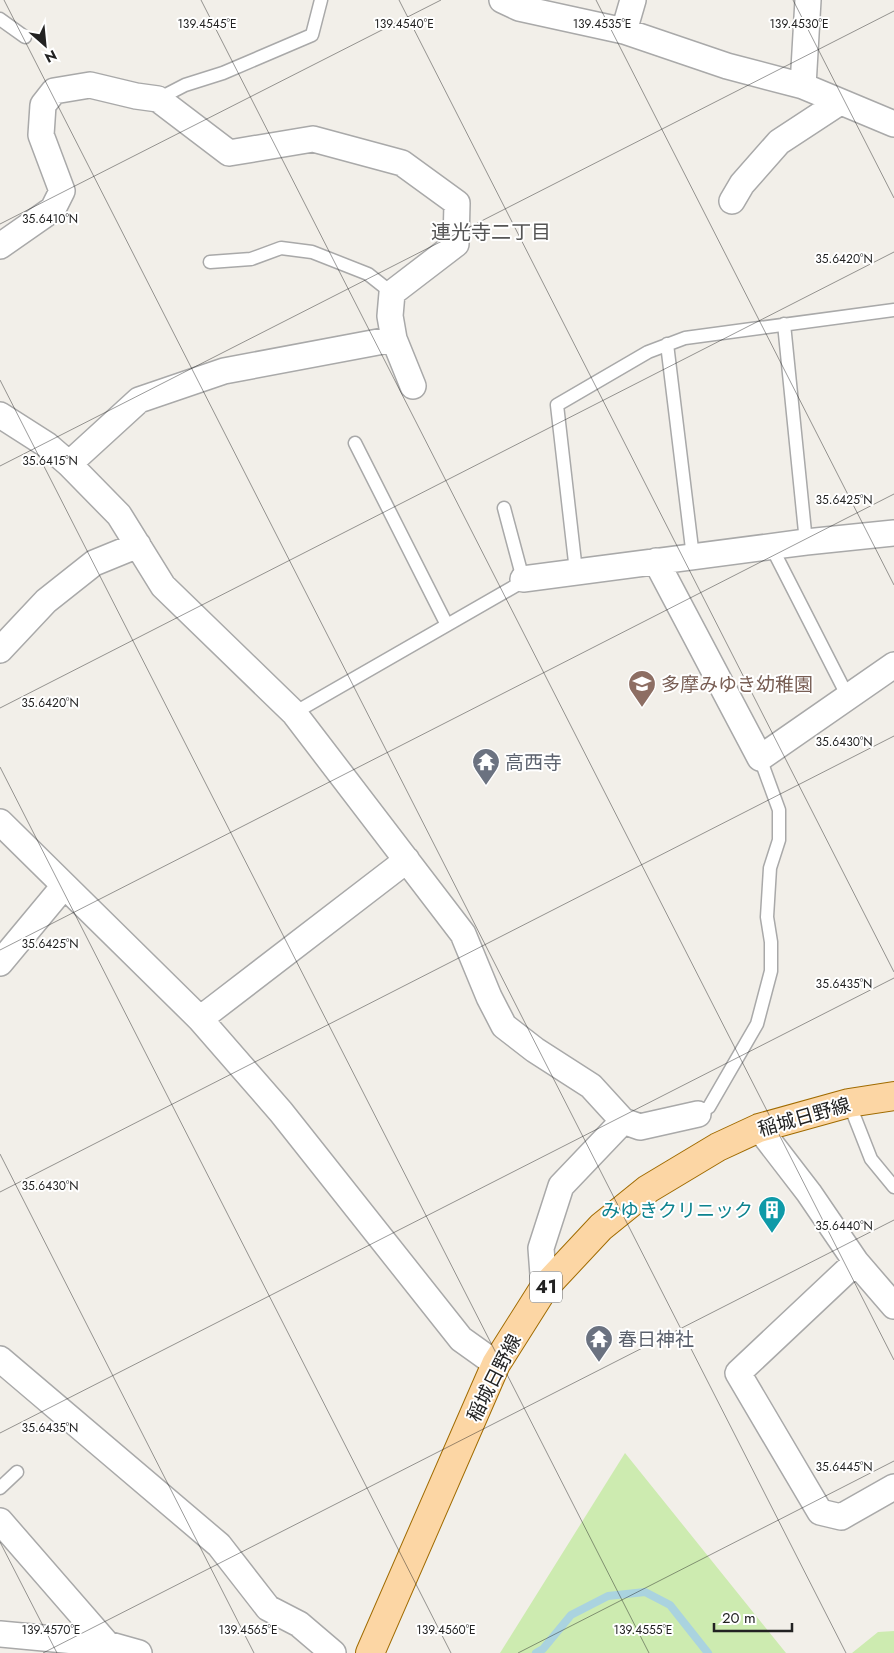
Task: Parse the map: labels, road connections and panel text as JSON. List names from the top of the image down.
{
  "streets": {
    "main road": ["稲城日野線", "41"]
  },
  "districts": ["連光寺二丁目"],
  "places": {
    "school or university": ["多摩みゆき幼稚園"],
    "temple": ["高西寺", "春日神社"],
    "building": ["みゆきクリニック"]
  },
  "scale_bar": "20 m",
  "north": "bottom right",
  "coordinates": [
    "139.4545°E",
    "139.4540°E",
    "139.4535°E",
    "139.4530°E",
    "35.6410°N",
    "35.6420°N",
    "35.6415°N",
    "35.6425°N",
    "35.6430°N",
    "35.6435°N",
    "35.6440°N",
    "35.6445°N",
    "139.4570°E",
    "139.4565°E",
    "139.4560°E",
    "139.4555°E"
  ]
}
